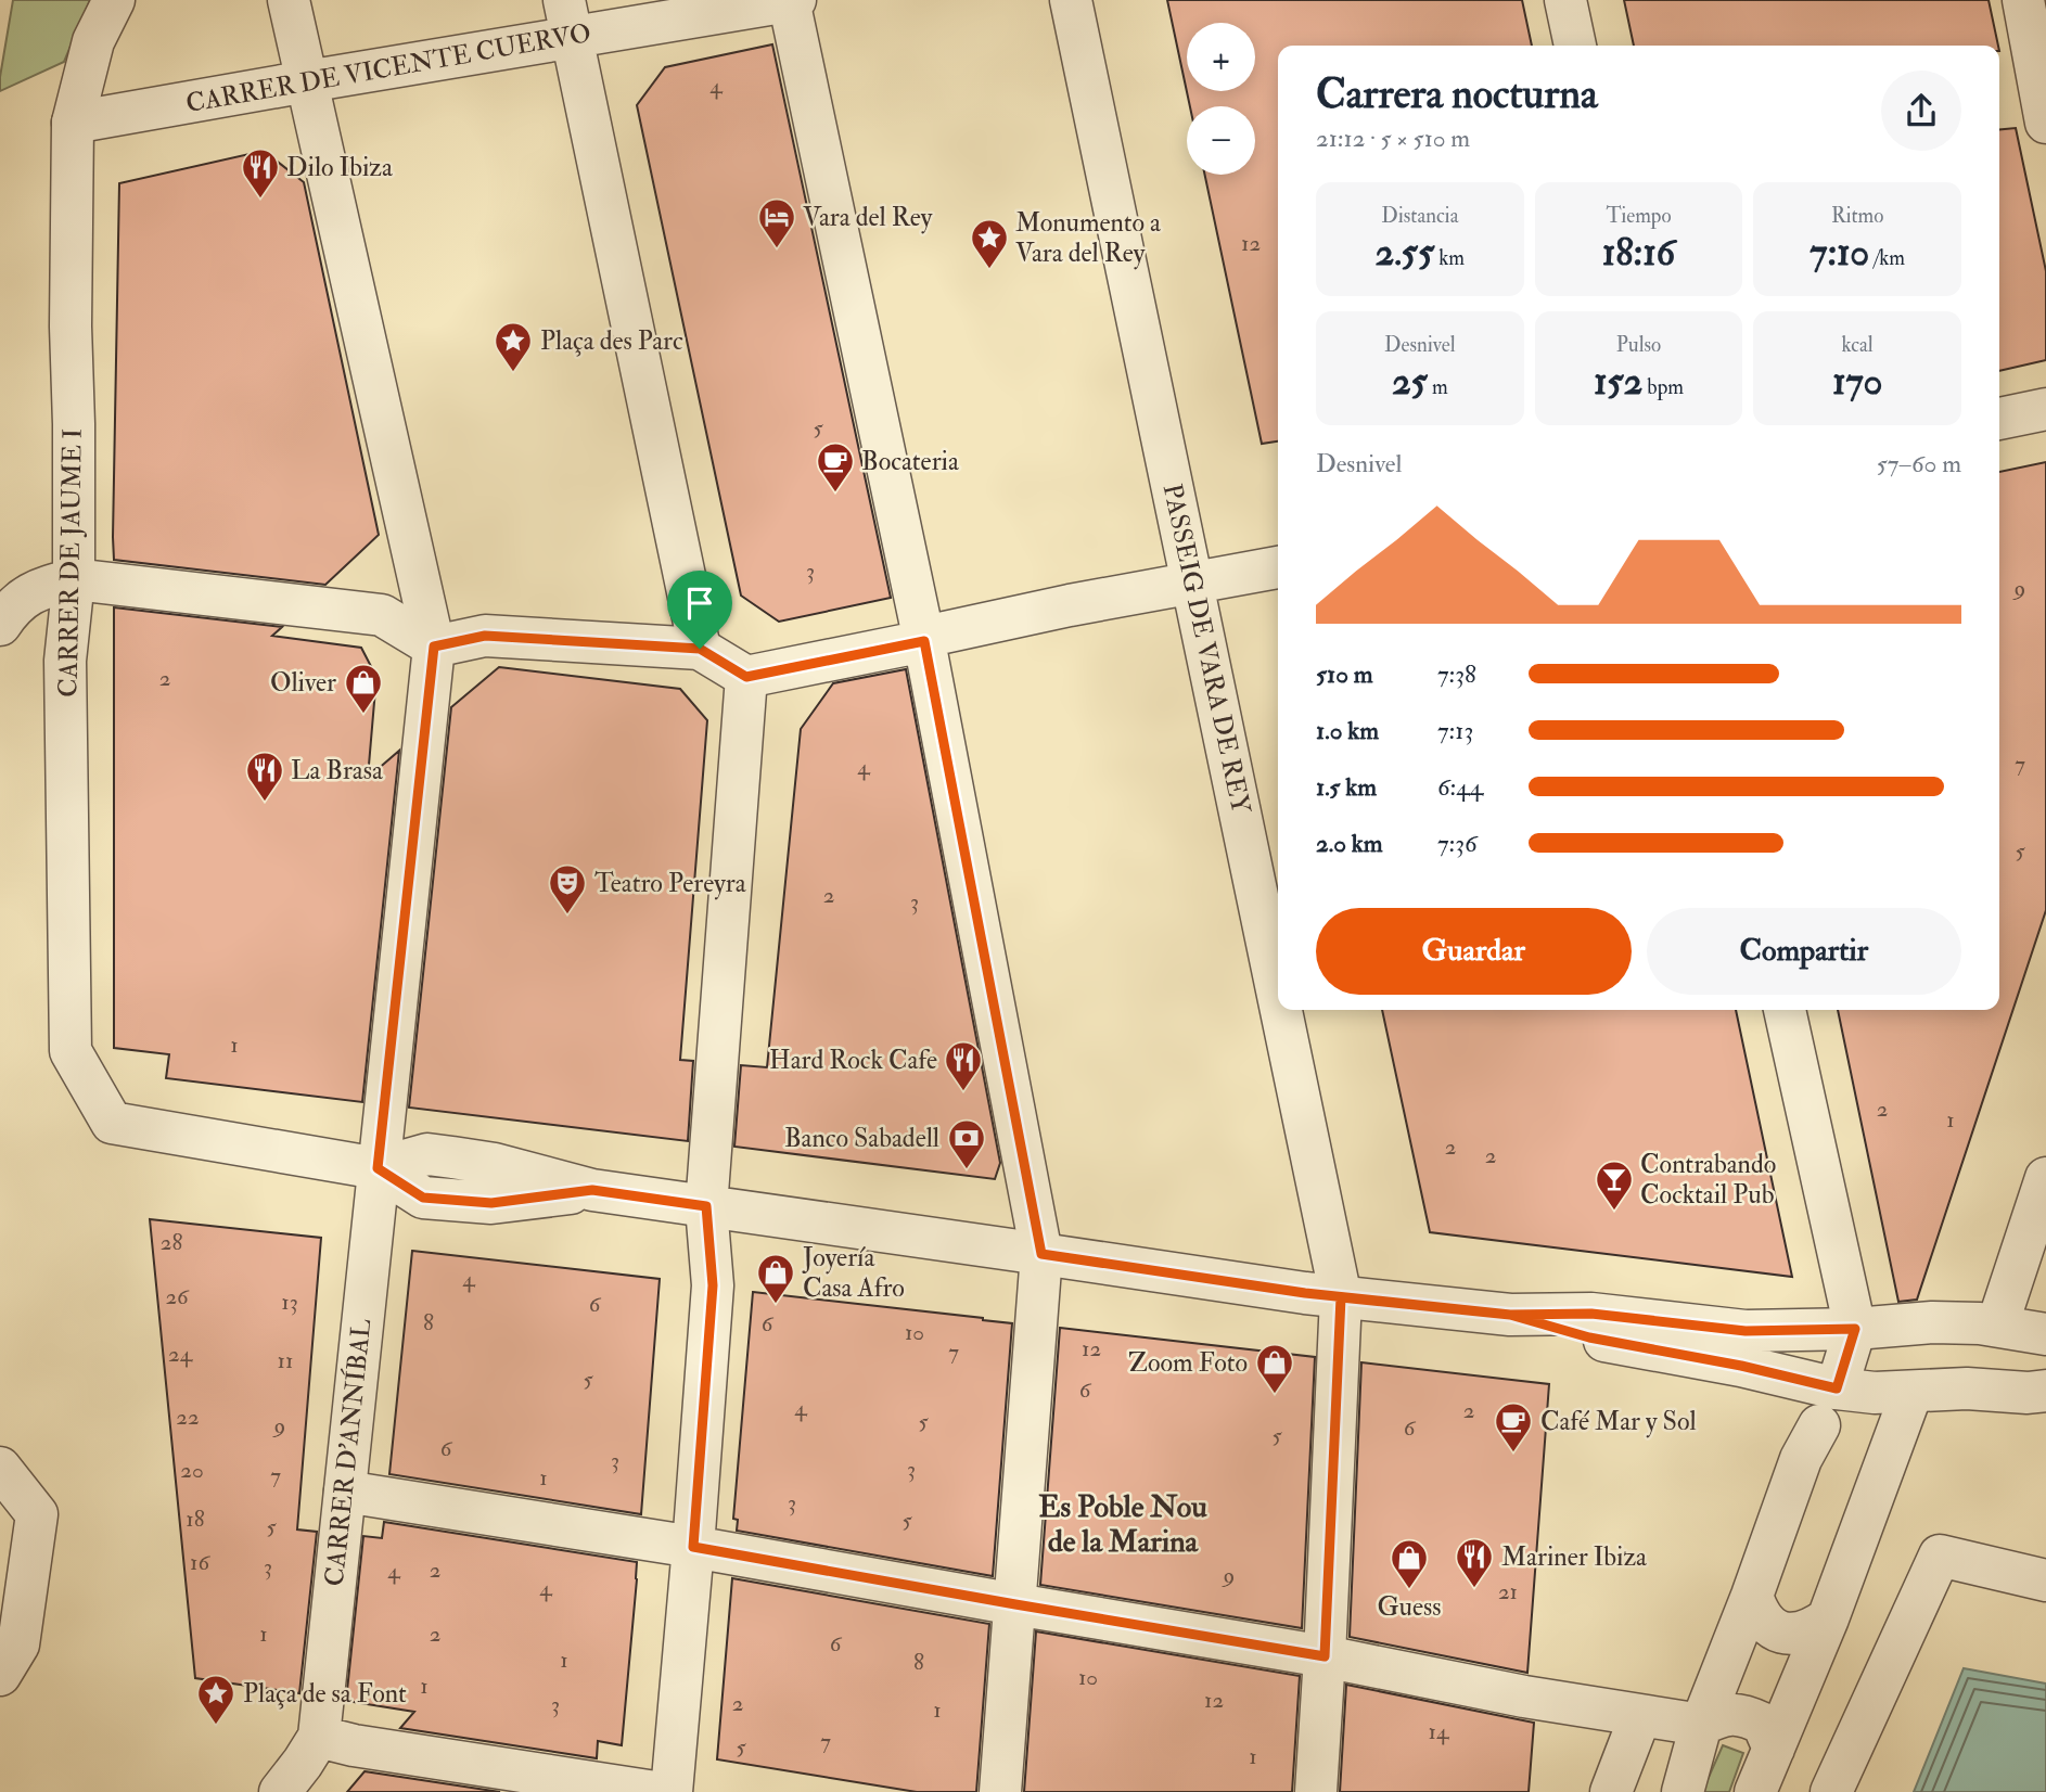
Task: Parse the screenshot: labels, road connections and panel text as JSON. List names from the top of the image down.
{
  "streets": {
    "street": [
      "CARRER DE VICENTE CUERVO",
      "CARRER DE JAUME I",
      "PASSEIG DE VARA DE REY",
      "CARRER D'ANNÍBAL"
    ]
  },
  "crossings": [
    ["CARRER DE VICENTE CUERVO", "CARRER DE JAUME I"],
    ["CARRER DE JAUME I", "CARRER D'ANNÍBAL"]
  ],
  "districts": ["Es Poble Nou de la Marina"],
  "places": {
    "restaurant": [
      "Dilo Ibiza",
      "La Brasa",
      "Hard Rock Cafe",
      "Mariner Ibiza"
    ],
    "hotel": ["Vara del Rey"],
    "place": ["Monumento a Vara del Rey", "Plaça des Parc", "Plaça de sa Font"],
    "cafe": ["Bocateria", "Café Mar y Sol"],
    "shop": [
      "Oliver",
      "Joyería Casa Afro",
      "Zoom Foto",
      "Guess"
    ],
    "theatre": ["Teatro Pereyra"],
    "bank": ["Banco Sabadell"],
    "bar": ["Contrabando Cocktail Pub"]
  },
  "house_numbers": [
    "4",
    "12",
    "5",
    "3",
    "9",
    "2",
    "7",
    "4",
    "5",
    "2",
    "3",
    "1",
    "2",
    "1",
    "2",
    "2",
    "28",
    "4",
    "26",
    "13",
    "6",
    "8",
    "6",
    "10",
    "12",
    "7",
    "24",
    "11",
    "5",
    "6",
    "4",
    "2",
    "22",
    "5",
    "9",
    "6",
    "5",
    "6",
    "3",
    "3",
    "20",
    "7",
    "1",
    "3",
    "18",
    "5",
    "5",
    "16",
    "3",
    "2",
    "4",
    "9",
    "4",
    "21",
    "1",
    "2",
    "6",
    "1",
    "8",
    "10",
    "1",
    "12",
    "2",
    "3",
    "1",
    "14",
    "7",
    "5",
    "1"
  ],
  "page": {
    "map_buttons": ["+", "−"],
    "heading": ["Carrera nocturna", "21:12 · 5 × 510 m"],
    "stats": [
      ["Distancia", "2.55 km"],
      ["Tiempo", "18:16"],
      ["Ritmo", "7:10 /km"],
      ["Desnivel", "25 m"],
      ["Pulso", "152 bpm"],
      ["kcal", "170"]
    ],
    "chart": ["Desnivel", "57–60 m"],
    "list": [
      {
        "name": "510 m",
        "note": "7:38"
      },
      {
        "name": "1.0 km",
        "note": "7:13"
      },
      {
        "name": "1.5 km",
        "note": "6:44"
      },
      {
        "name": "2.0 km",
        "note": "7:36"
      }
    ],
    "buttons": ["Guardar", "Compartir"]
  }
}
